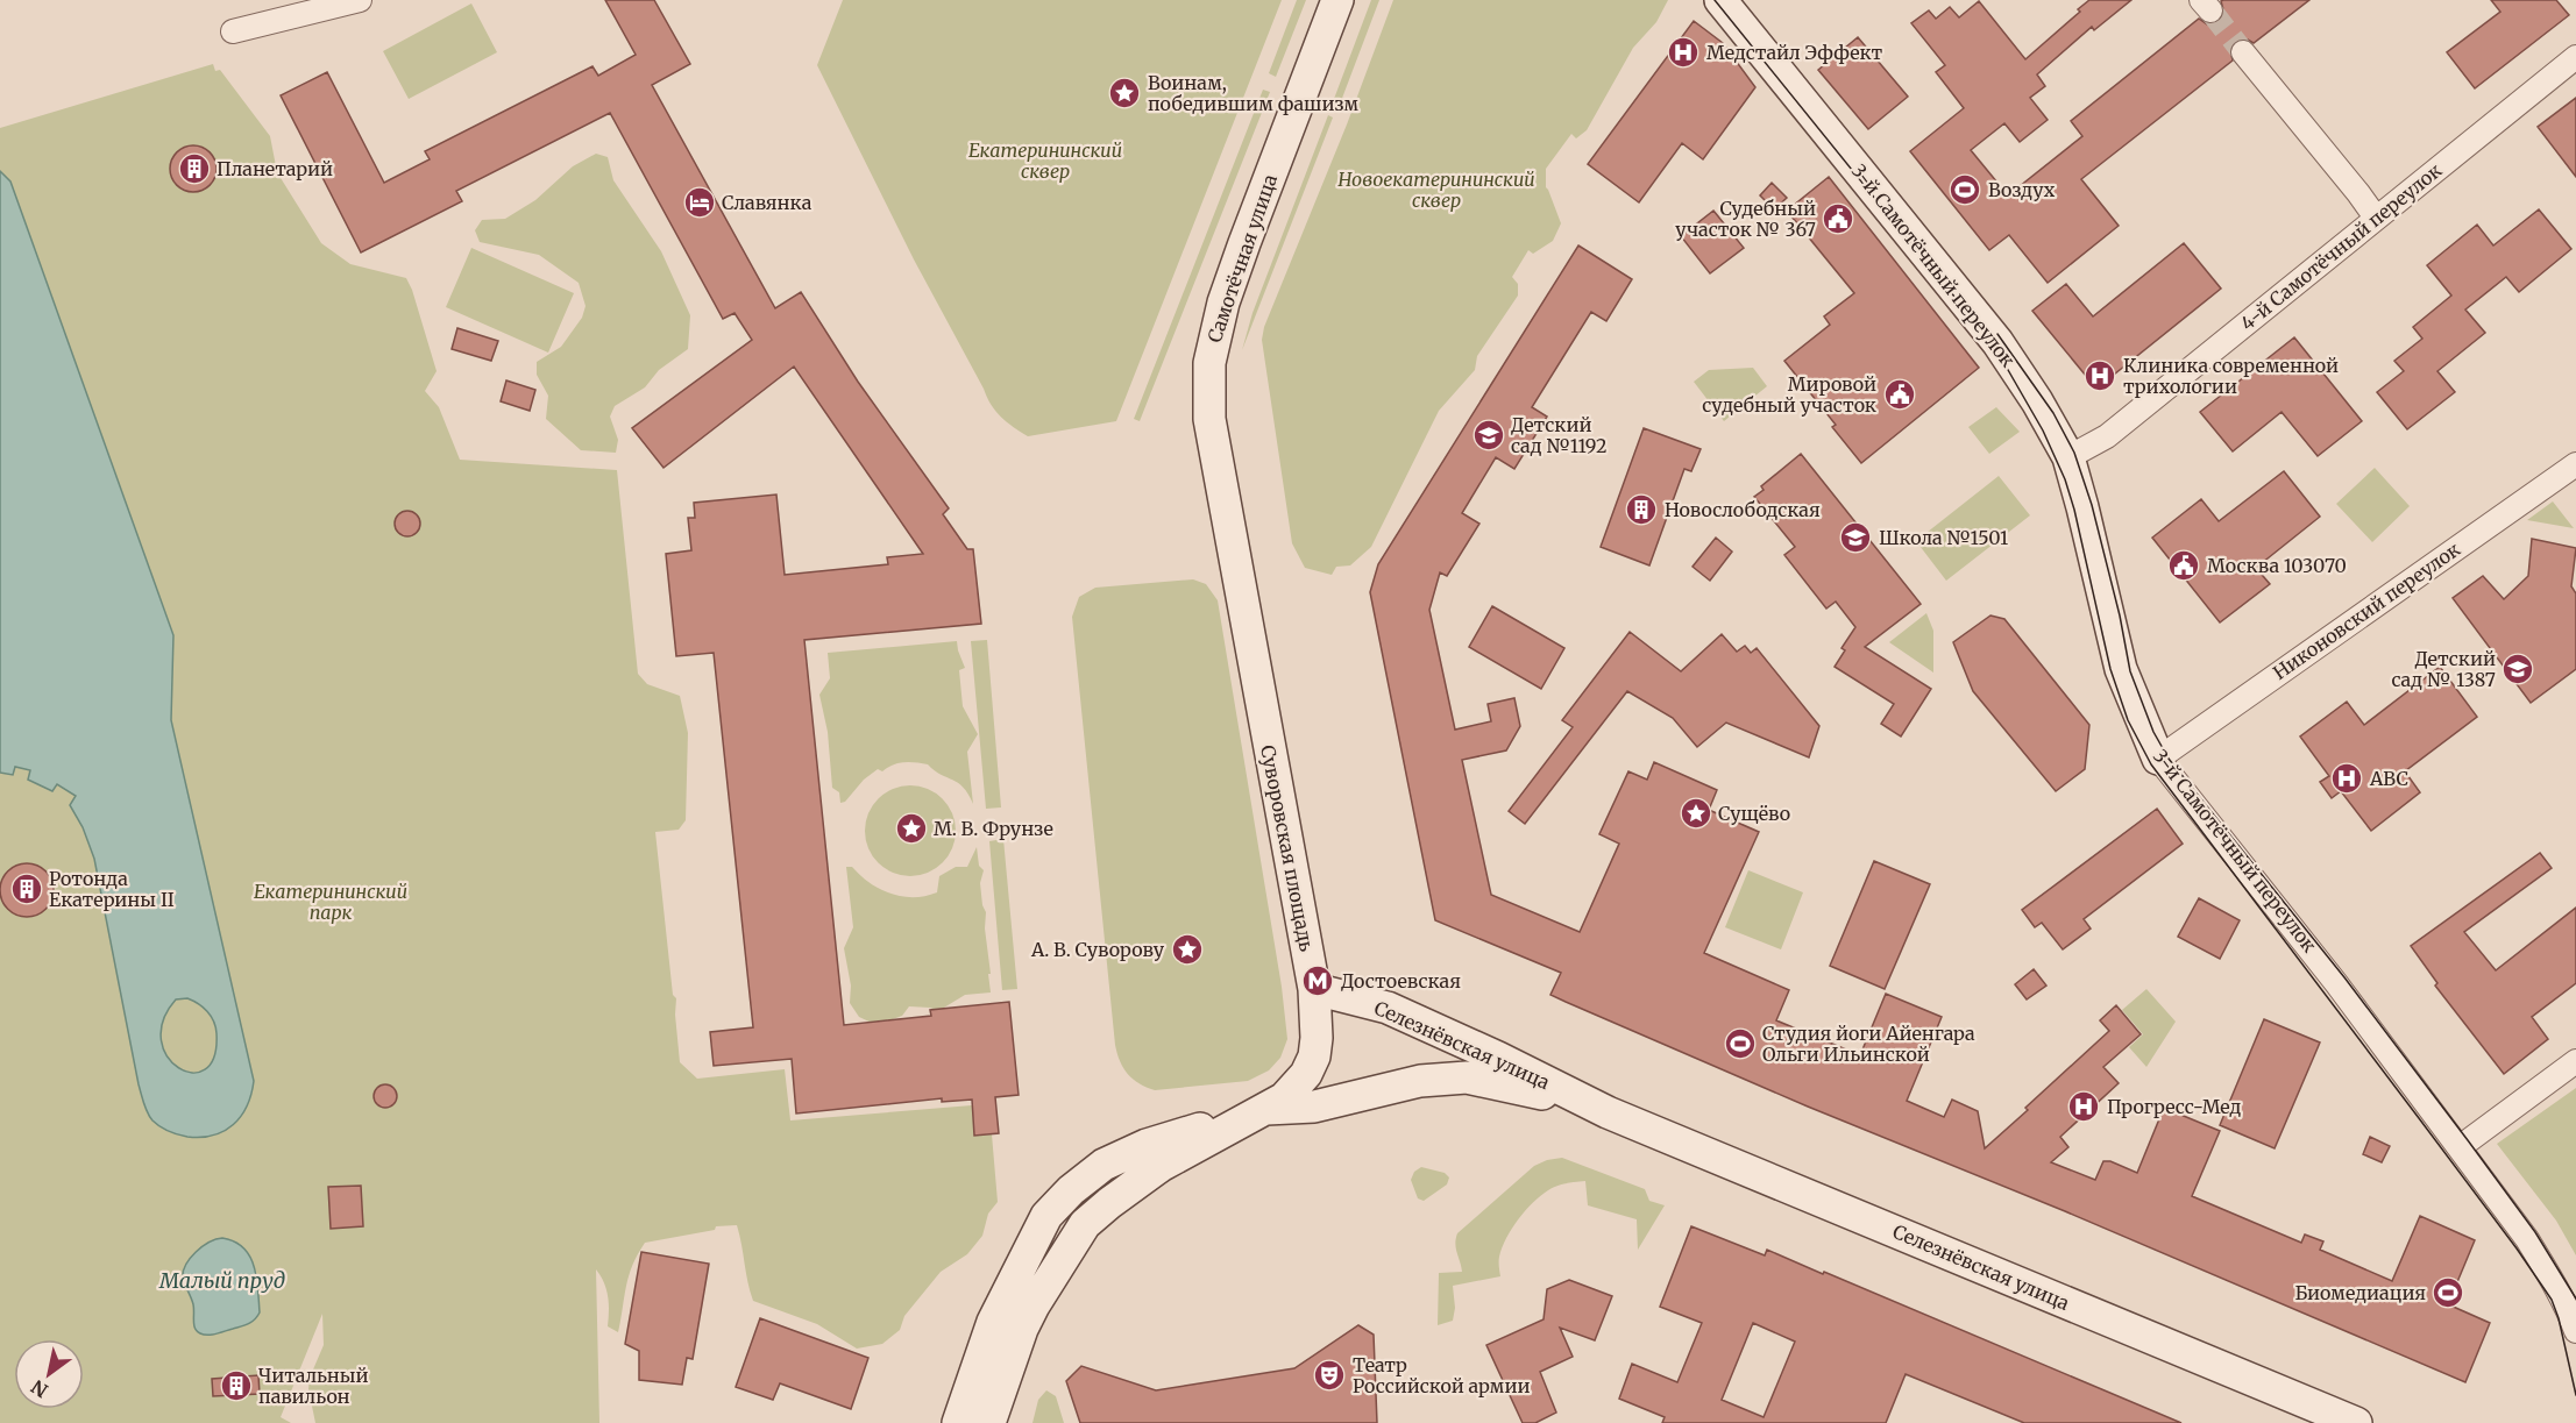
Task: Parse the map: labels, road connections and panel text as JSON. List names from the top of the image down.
{
  "streets": {
    "main road": [
      "Самотёчная улица",
      "3-й Самотёчный переулок",
      "Суворовская площадь",
      "Селезнёвская улица"
    ],
    "street": ["4-й Самотёчный переулок", "Никоновский переулок"]
  },
  "crossings": [
    ["4-й Самотёчный переулок", "3-й Самотёчный переулок"],
    ["Самотёчная улица", "Суворовская площадь"],
    ["3-й Самотёчный переулок", "Никоновский переулок"],
    ["Суворовская площадь", "Селезнёвская улица"]
  ],
  "water": ["Малый пруд"],
  "parks": ["Екатерининский сквер", "Новоекатерининский сквер", "Екатерининский парк"],
  "places": {
    "hospital": [
      "Медстайл Эффект",
      "Клиника современной трихологии",
      "ABC",
      "Прогресс-Мед"
    ],
    "place": [
      "Воинам, победившим фашизм",
      "Сущёво",
      "М. В. Фрунзе",
      "А. В. Суворову"
    ],
    "building": [
      "Планетарий",
      "Новослободская",
      "Ротонда Екатерины II",
      "Читальный павильон"
    ],
    "sports": ["Воздух", "Студия йоги Айенгара Ольги Ильинской", "Биомедиация"],
    "hotel": ["Славянка"],
    "public building": ["Судебный участок № 367", "Мировой судебный участок", "Москва 103070"],
    "school or university": ["Детский сад №1192", "Школа №1501", "Детский сад № 1387"],
    "metro station": ["Достоевская"],
    "theatre": ["Театр Российской армии"]
  },
  "north": "bottom left"
}
